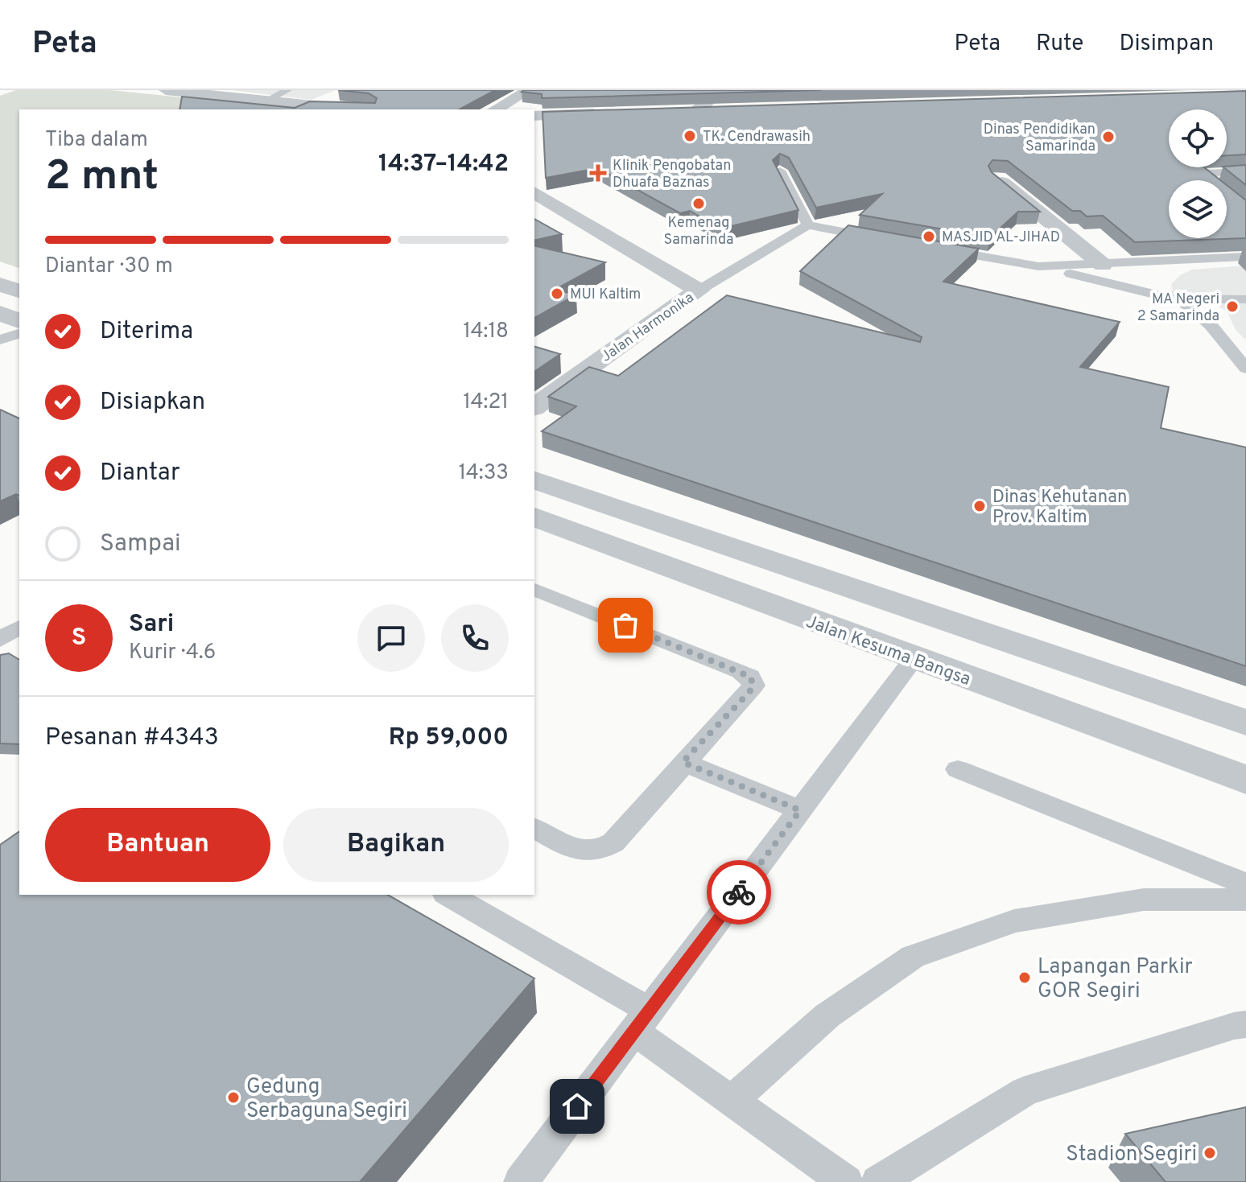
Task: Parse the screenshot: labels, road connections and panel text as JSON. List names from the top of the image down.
{
  "streets": {
    "street": ["Jalan Harmonika", "Jalan Kesuma Bangsa"]
  },
  "places": {
    "other": [
      "TK. Cendrawasih",
      "Dinas Pendidikan Samarinda",
      "Kemenag Samarinda",
      "MASJID AL-JIHAD",
      "MUI Kaltim",
      "MA Negeri 2 Samarinda",
      "Dinas Kehutanan Prov. Kaltim",
      "Lapangan Parkir GOR Segiri",
      "Gedung Serbaguna Segiri",
      "Stadion Segiri"
    ],
    "health": ["Klinik Pengobatan Dhuafa Baznas"]
  },
  "page": {
    "header": "Peta",
    "nav": ["Peta", "Rute", "Disimpan"],
    "heading": ["2 mnt", "Tiba dalam", "14:37–14:42"],
    "panel": [
      "Sari",
      "Kurir · 4.6",
      "Pesanan #4343",
      "Rp 59,000"
    ],
    "bar": "Diantar · 30 m",
    "list": [
      ["Diterima", "14:18"],
      ["Disiapkan", "14:21"],
      ["Diantar", "14:33"],
      "Sampai"
    ],
    "round": "S",
    "buttons": ["Bantuan", "Bagikan"]
  }
}
